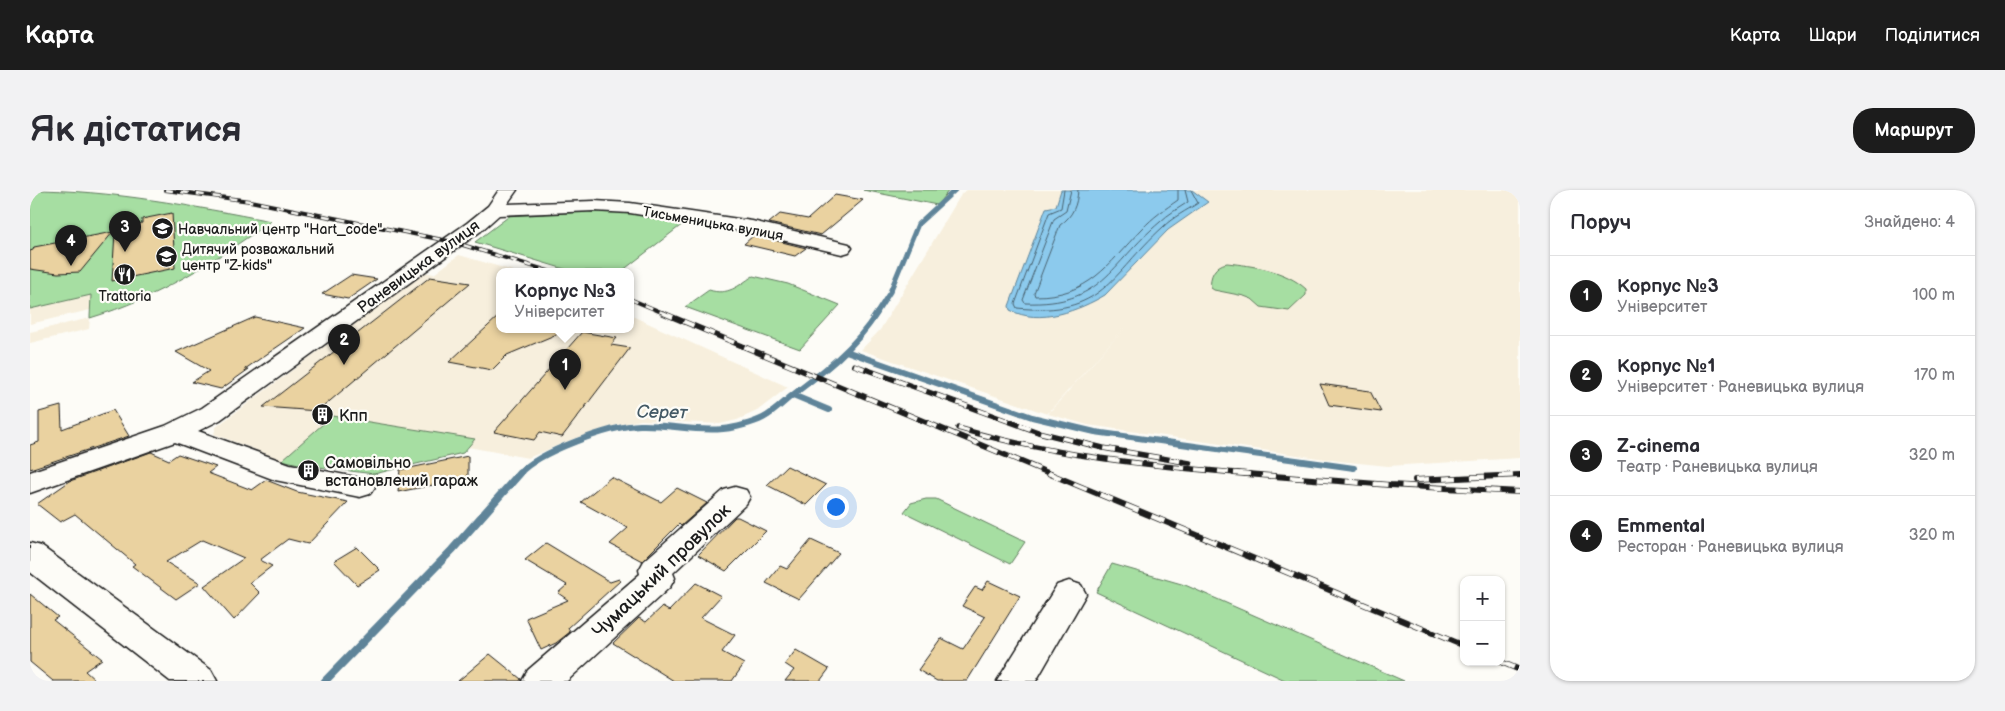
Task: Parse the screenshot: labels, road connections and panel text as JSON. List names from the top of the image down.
{
  "streets": {
    "street": ["Тисьменицька вулиця", "Раневицька вулиця", "Чумацький провулок"]
  },
  "crossings": [
    ["Тисьменицька вулиця", "Раневицька вулиця"]
  ],
  "water": ["Серет"],
  "places": {
    "school or university": ["Навчальний центр \"Hart_code\"", "Дитячий розважальний центр \"Z-kids\""],
    "restaurant": ["Trattoria"],
    "building": ["Кпп", "Самовільно встановлений гараж"]
  },
  "page": {
    "header": "Карта",
    "nav": ["Карта", "Шари", "Поділитися"],
    "buttons": "Маршрут",
    "title": "Як дістатися",
    "heading": ["Поруч", "Знайдено: 4"],
    "pins": [
      "3",
      "4",
      "2",
      "1"
    ],
    "list": [
      {
        "mark": "1",
        "name": "Корпус №3",
        "note": "Університет",
        "value": "100 m"
      },
      {
        "mark": "2",
        "name": "Корпус №1",
        "note": "Університет · Раневицька вулиця",
        "value": "170 m"
      },
      {
        "mark": "3",
        "name": "Z-cinema",
        "note": "Театр · Раневицька вулиця",
        "value": "320 m"
      },
      {
        "mark": "4",
        "name": "Emmental",
        "note": "Ресторан · Раневицька вулиця",
        "value": "320 m"
      }
    ],
    "popup": ["Корпус №3", "Університет"],
    "map_buttons": ["+", "−"]
  }
}
